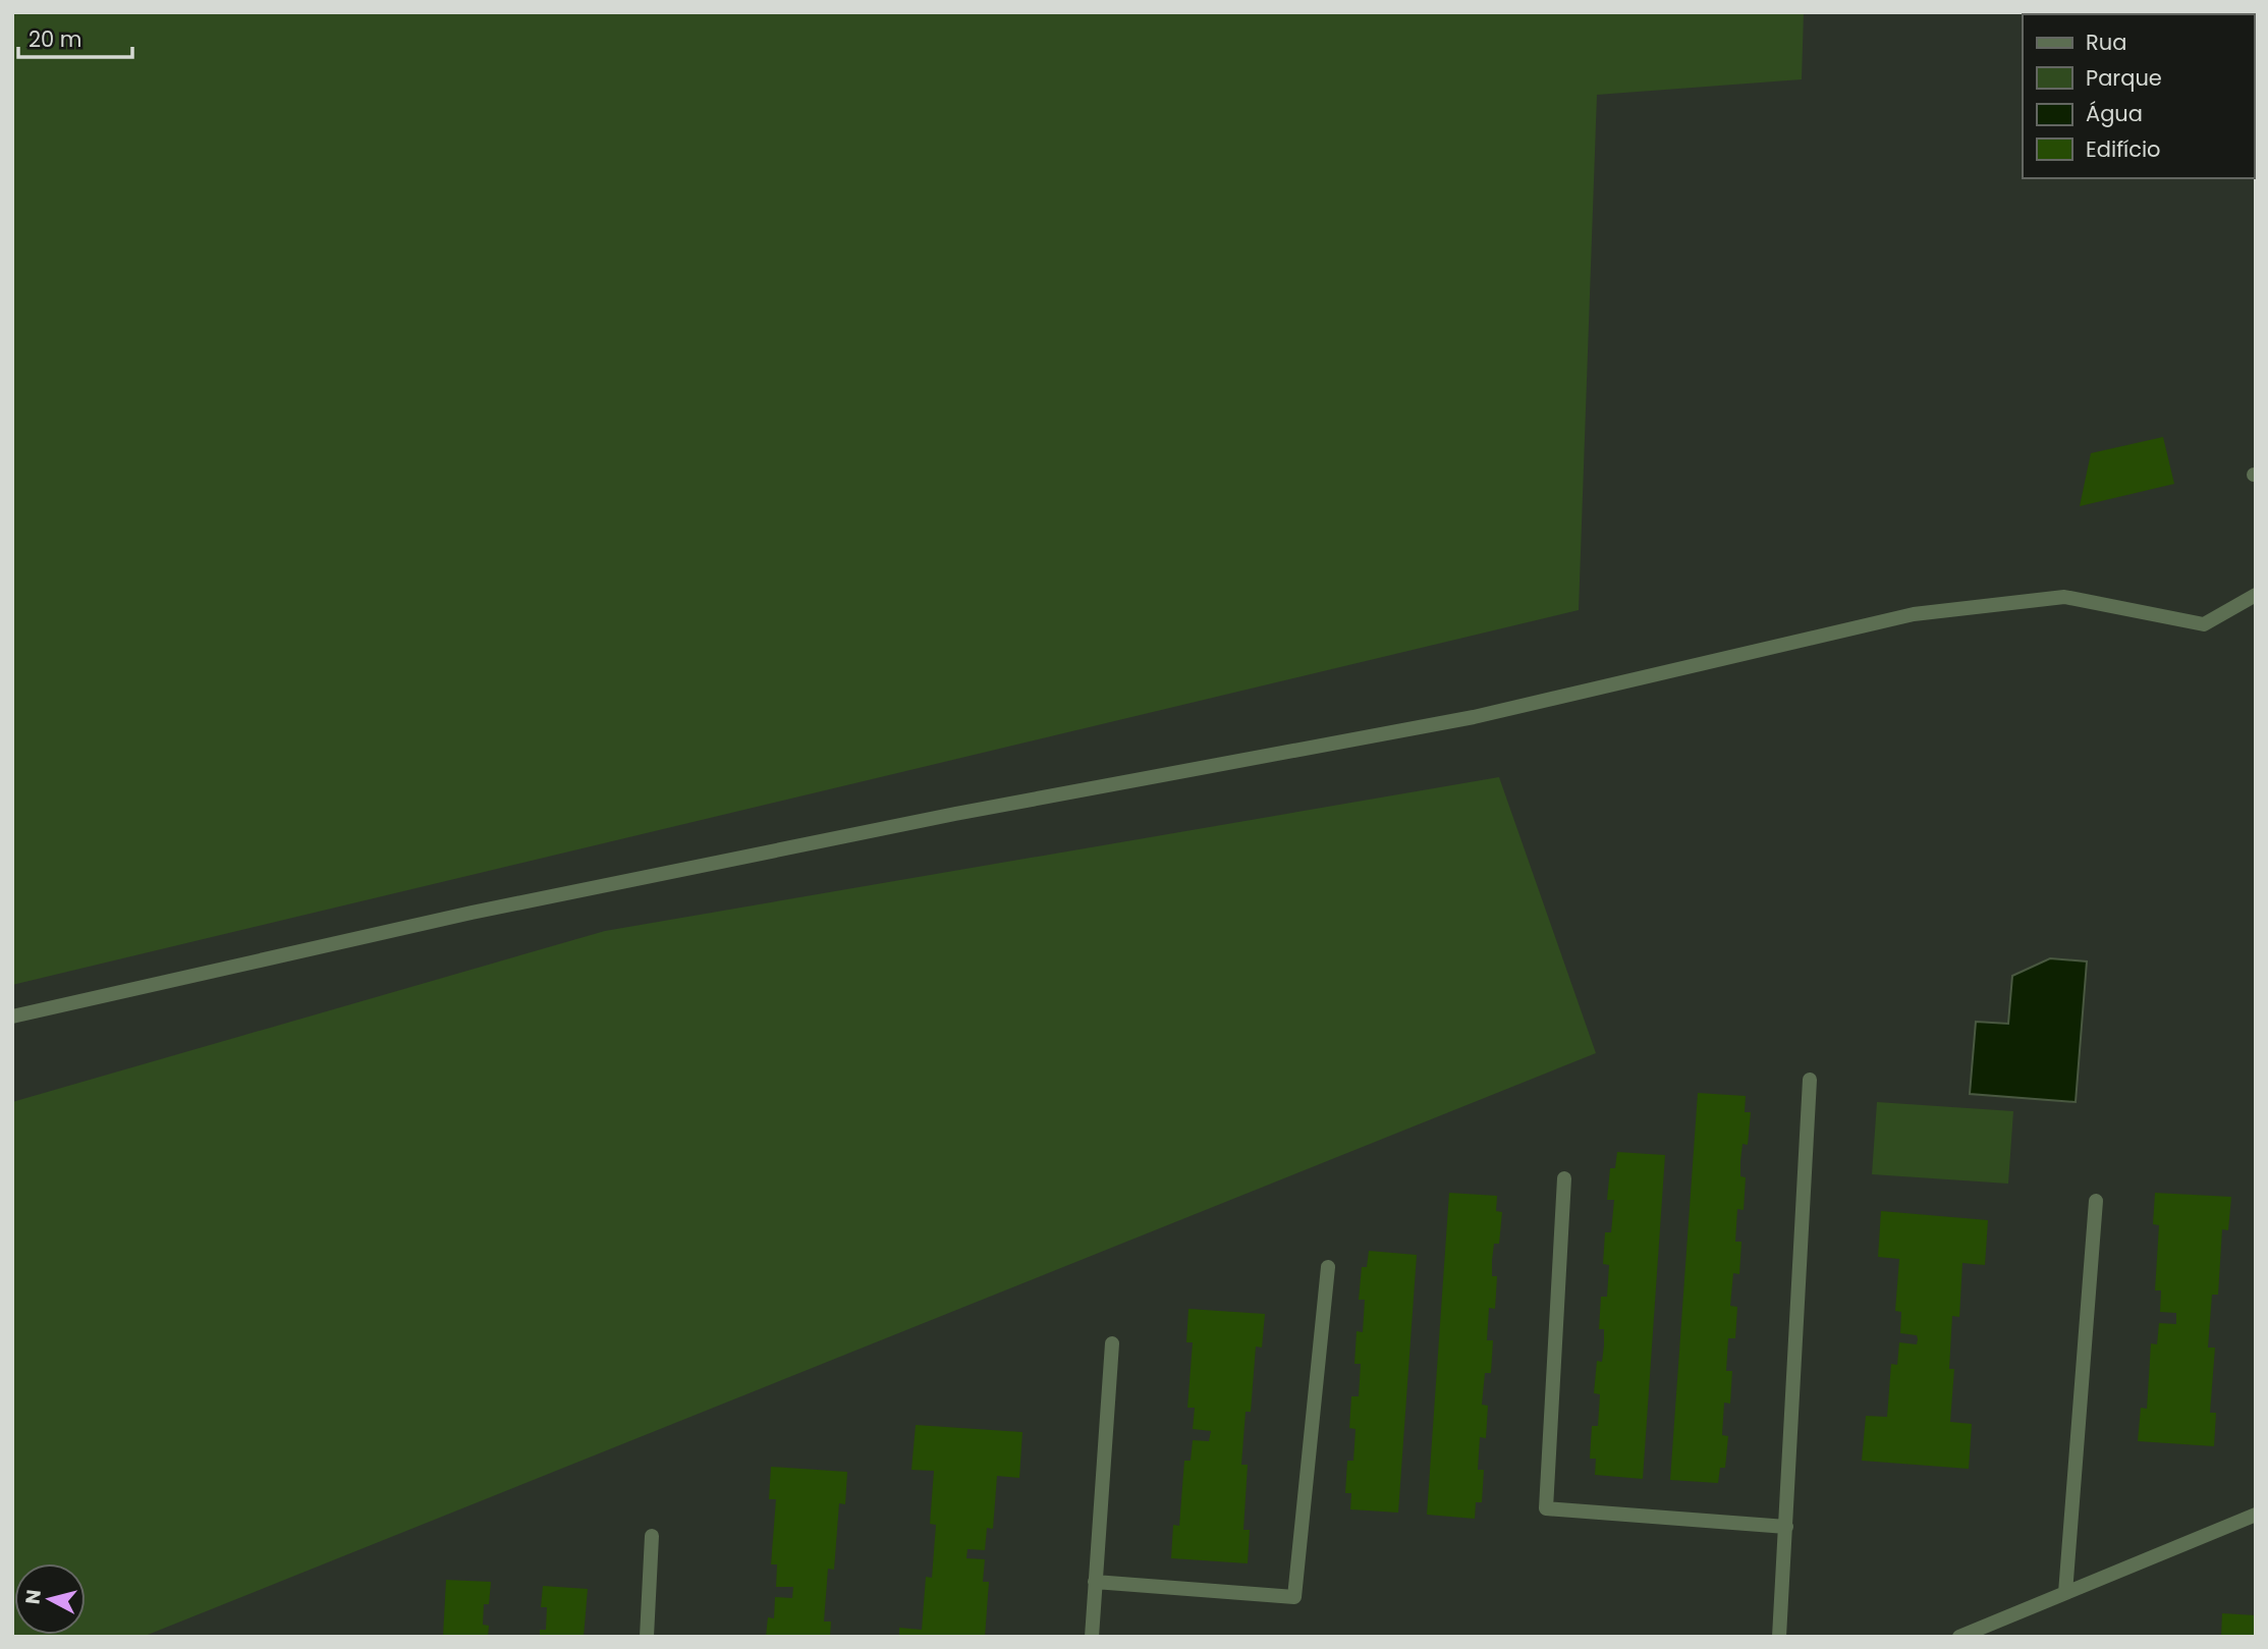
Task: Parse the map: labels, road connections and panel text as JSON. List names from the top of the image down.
{
  "legend": [
    "Rua",
    "Parque",
    "Água",
    "Edifício"
  ],
  "scale_bar": "20 m",
  "north": "left"
}
